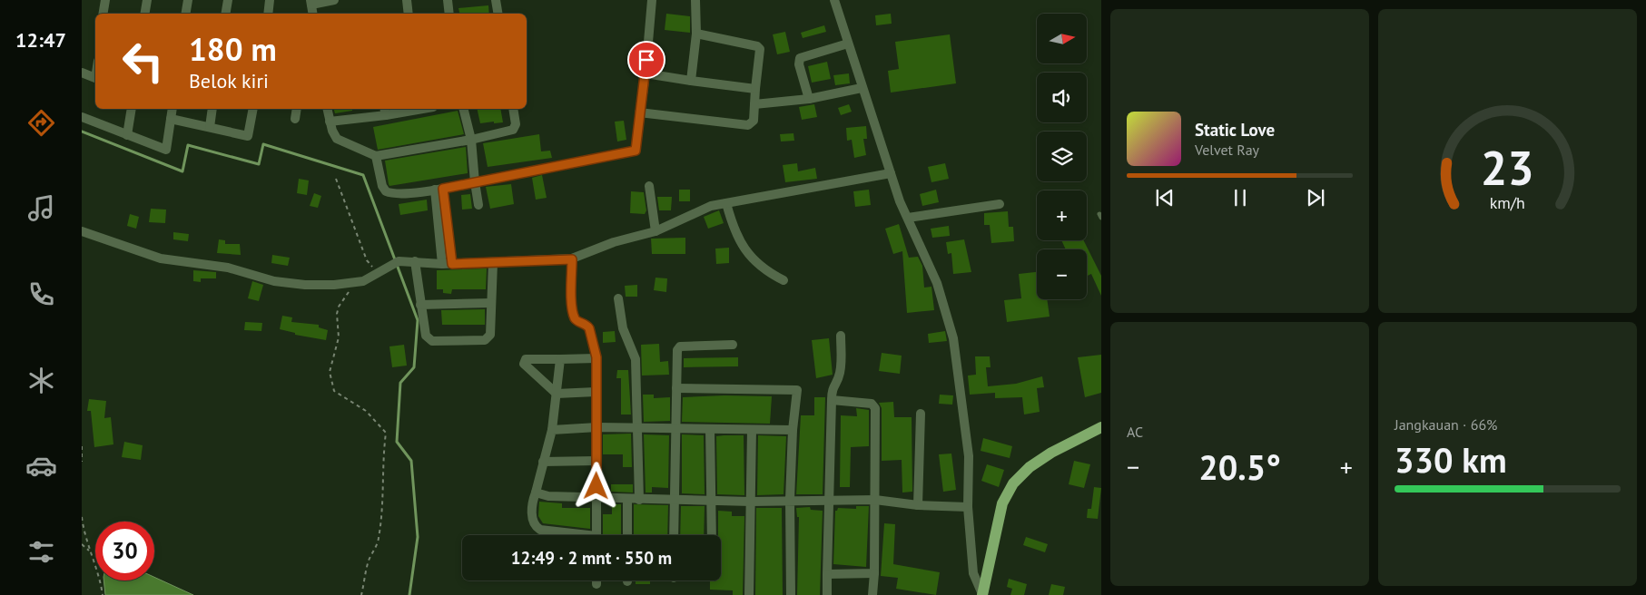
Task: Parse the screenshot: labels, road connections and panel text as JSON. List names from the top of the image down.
{
  "north": "right",
  "page": {
    "tabs": "12:47",
    "map_buttons": ["+", "−"],
    "turn": ["180 m", "Belok kiri"],
    "song": ["Static Love", "Velvet Ray"],
    "tile": [
      "AC",
      ["Jangkauan · 66%", "330 km"]
    ],
    "heat": ["−", "20.5°", "+"],
    "limit": "30",
    "trip": "12:49 · 2 mnt · 550 m",
    "gauge": ["23", "km/h"]
  }
}
